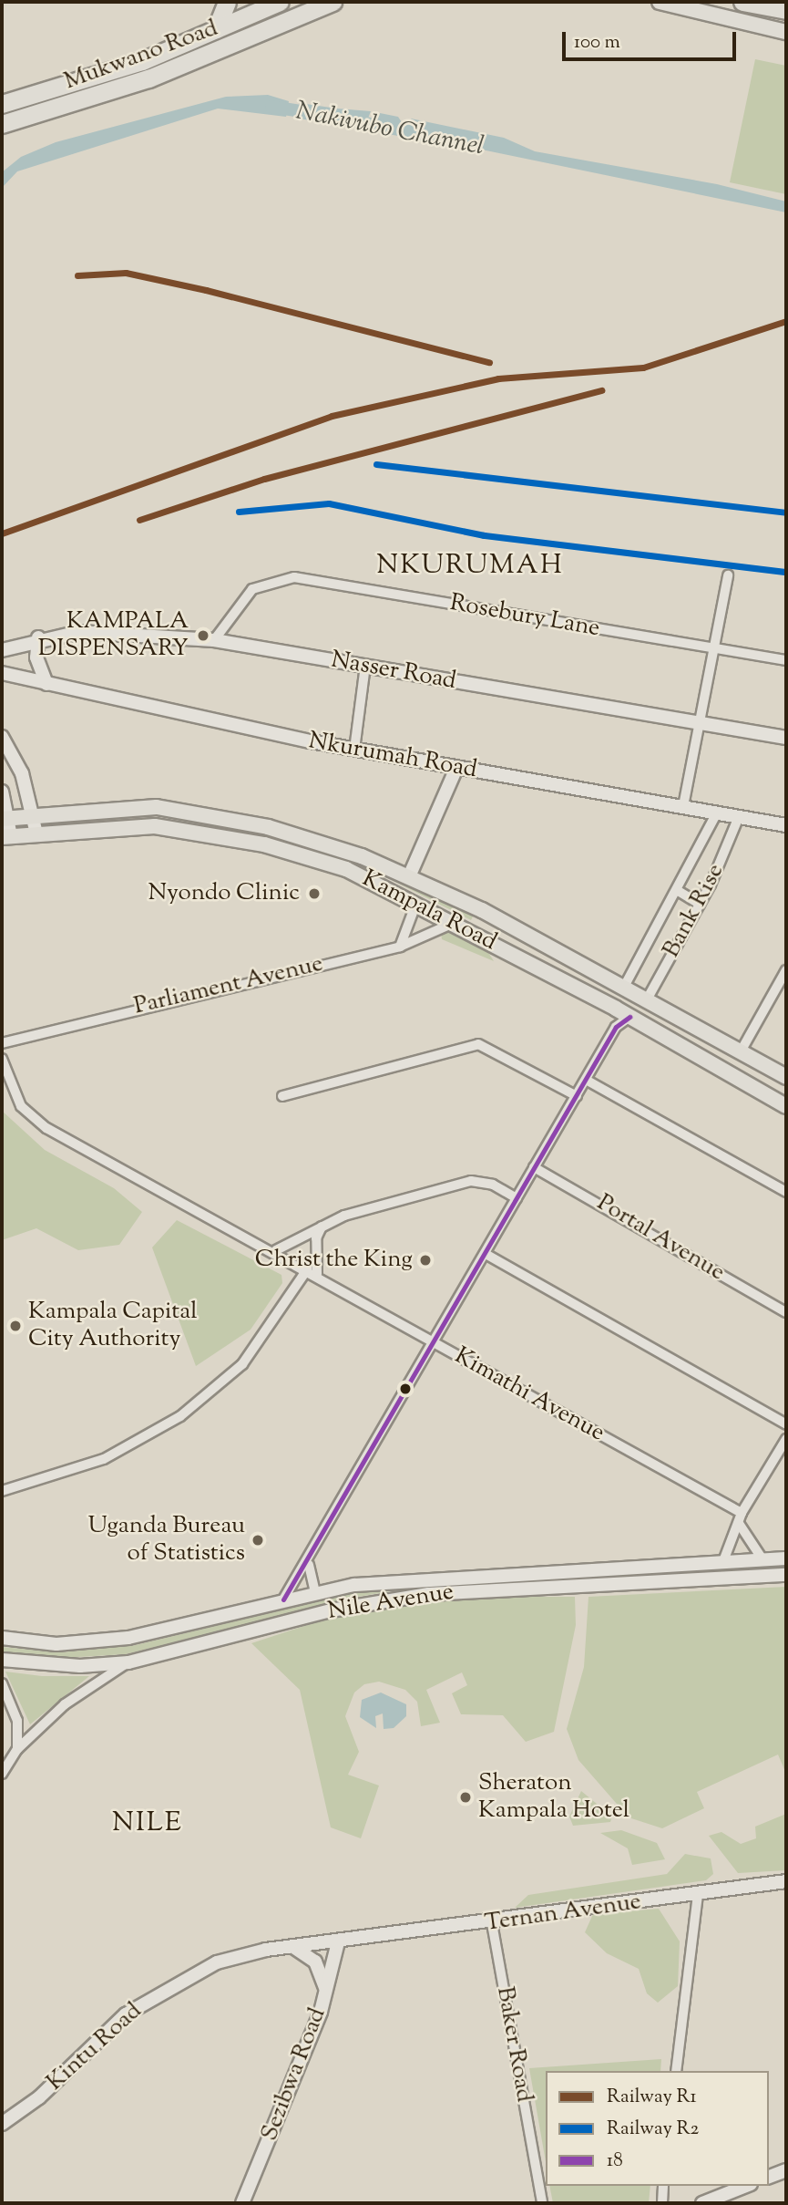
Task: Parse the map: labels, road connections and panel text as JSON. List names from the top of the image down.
{
  "streets": {
    "highway": ["Mukwano Road"],
    "main road": ["Kampala Road"],
    "street": [
      "Rosebury Lane",
      "Nasser Road",
      "Nkurumah Road",
      "Bank Rise",
      "Parliament Avenue",
      "Portal Avenue",
      "Kimathi Avenue",
      "Nile Avenue",
      "Ternan Avenue",
      "Baker Road",
      "Kintu Road",
      "Sezibwa Road"
    ]
  },
  "crossings": [
    ["Rosebury Lane", "Nasser Road"],
    ["Nkurumah Road", "Bank Rise"],
    ["Kampala Road", "Bank Rise"],
    ["Kampala Road", "Parliament Avenue"],
    ["Ternan Avenue", "Baker Road"],
    ["Ternan Avenue", "Kintu Road"],
    ["Ternan Avenue", "Sezibwa Road"],
    ["Kintu Road", "Sezibwa Road"]
  ],
  "districts": ["NKURUMAH", "NILE"],
  "water": ["Nakivubo Channel"],
  "places": [
    "KAMPALA DISPENSARY",
    "Nyondo Clinic",
    "Christ the King",
    "Kampala Capital City Authority",
    "Uganda Bureau of Statistics",
    "Sheraton Kampala Hotel"
  ],
  "lines": ["rail line R1", "rail line R2", "transit line 18"],
  "legend": ["Railway R1", "Railway R2", "18"],
  "scale_bar": "100 m"
}
